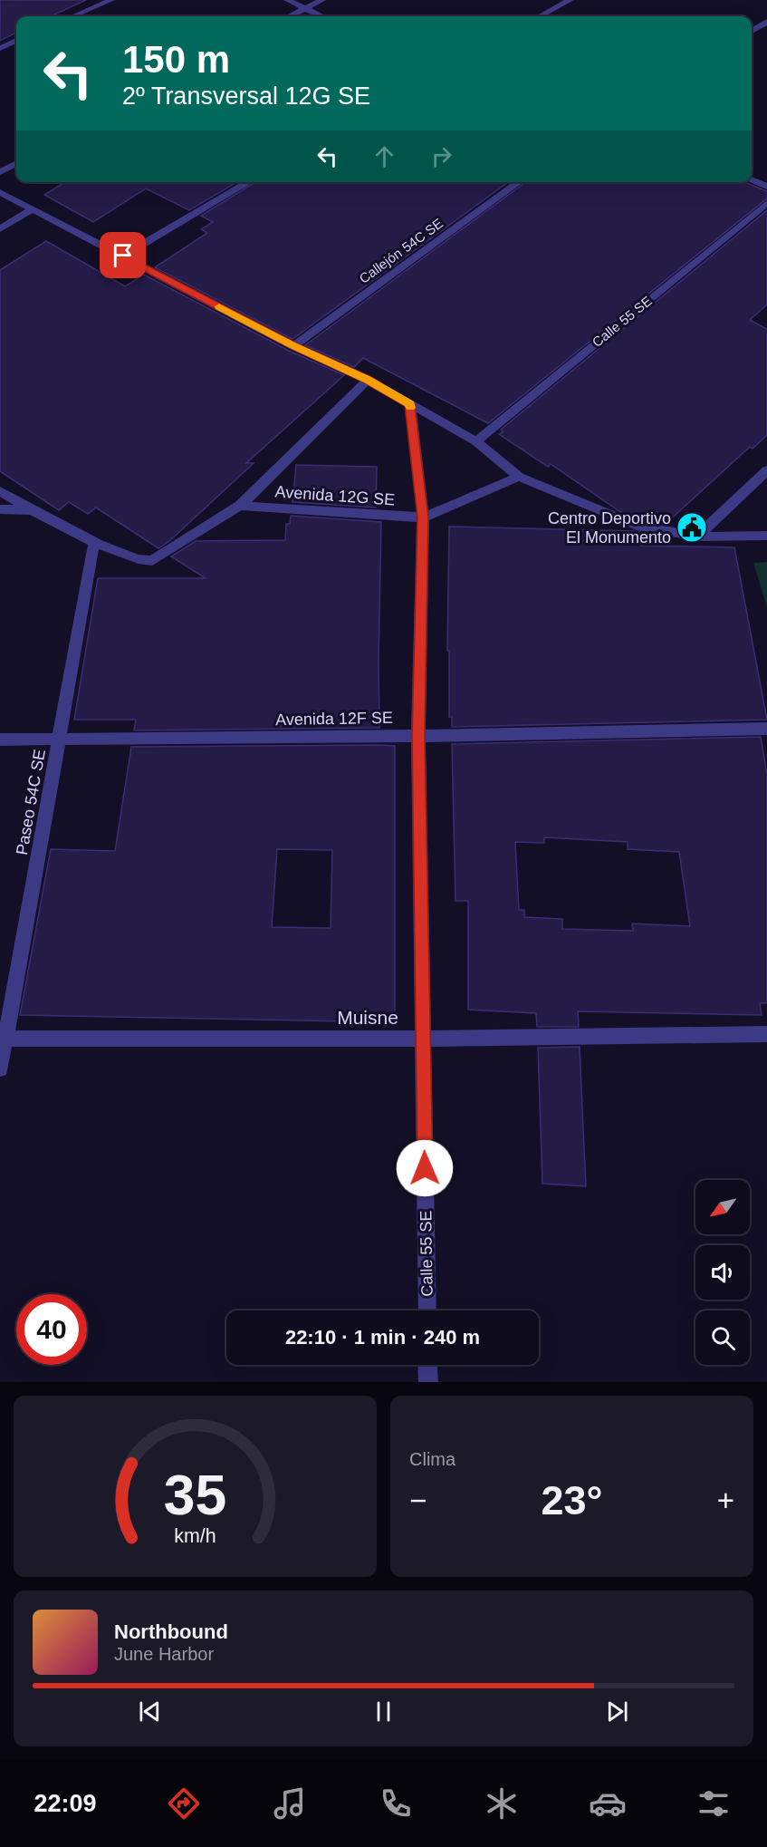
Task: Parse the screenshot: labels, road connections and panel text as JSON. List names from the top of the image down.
{
  "streets": {
    "street": [
      "Callejón 54C SE",
      "Calle 55 SE",
      "Avenida 12G SE",
      "Avenida 12F SE",
      "Paseo 54C SE",
      "Muisne"
    ]
  },
  "crossings": [
    ["Calle 55 SE", "Avenida 12G SE"],
    ["Calle 55 SE", "Avenida 12F SE"],
    ["Calle 55 SE", "Muisne"],
    ["Avenida 12F SE", "Paseo 54C SE"],
    ["Paseo 54C SE", "Muisne"]
  ],
  "places": {
    "public building": ["Centro Deportivo El Monumento"]
  },
  "north": "bottom left",
  "page": {
    "turn": ["150 m", "2º Transversal 12G SE"],
    "limit": "40",
    "trip": "22:10 · 1 min · 240 m",
    "tile": "Clima",
    "heat": ["−", "23°", "+"],
    "song": ["Northbound", "June Harbor"],
    "tabs": "22:09",
    "gauge": ["35", "km/h"]
  }
}
